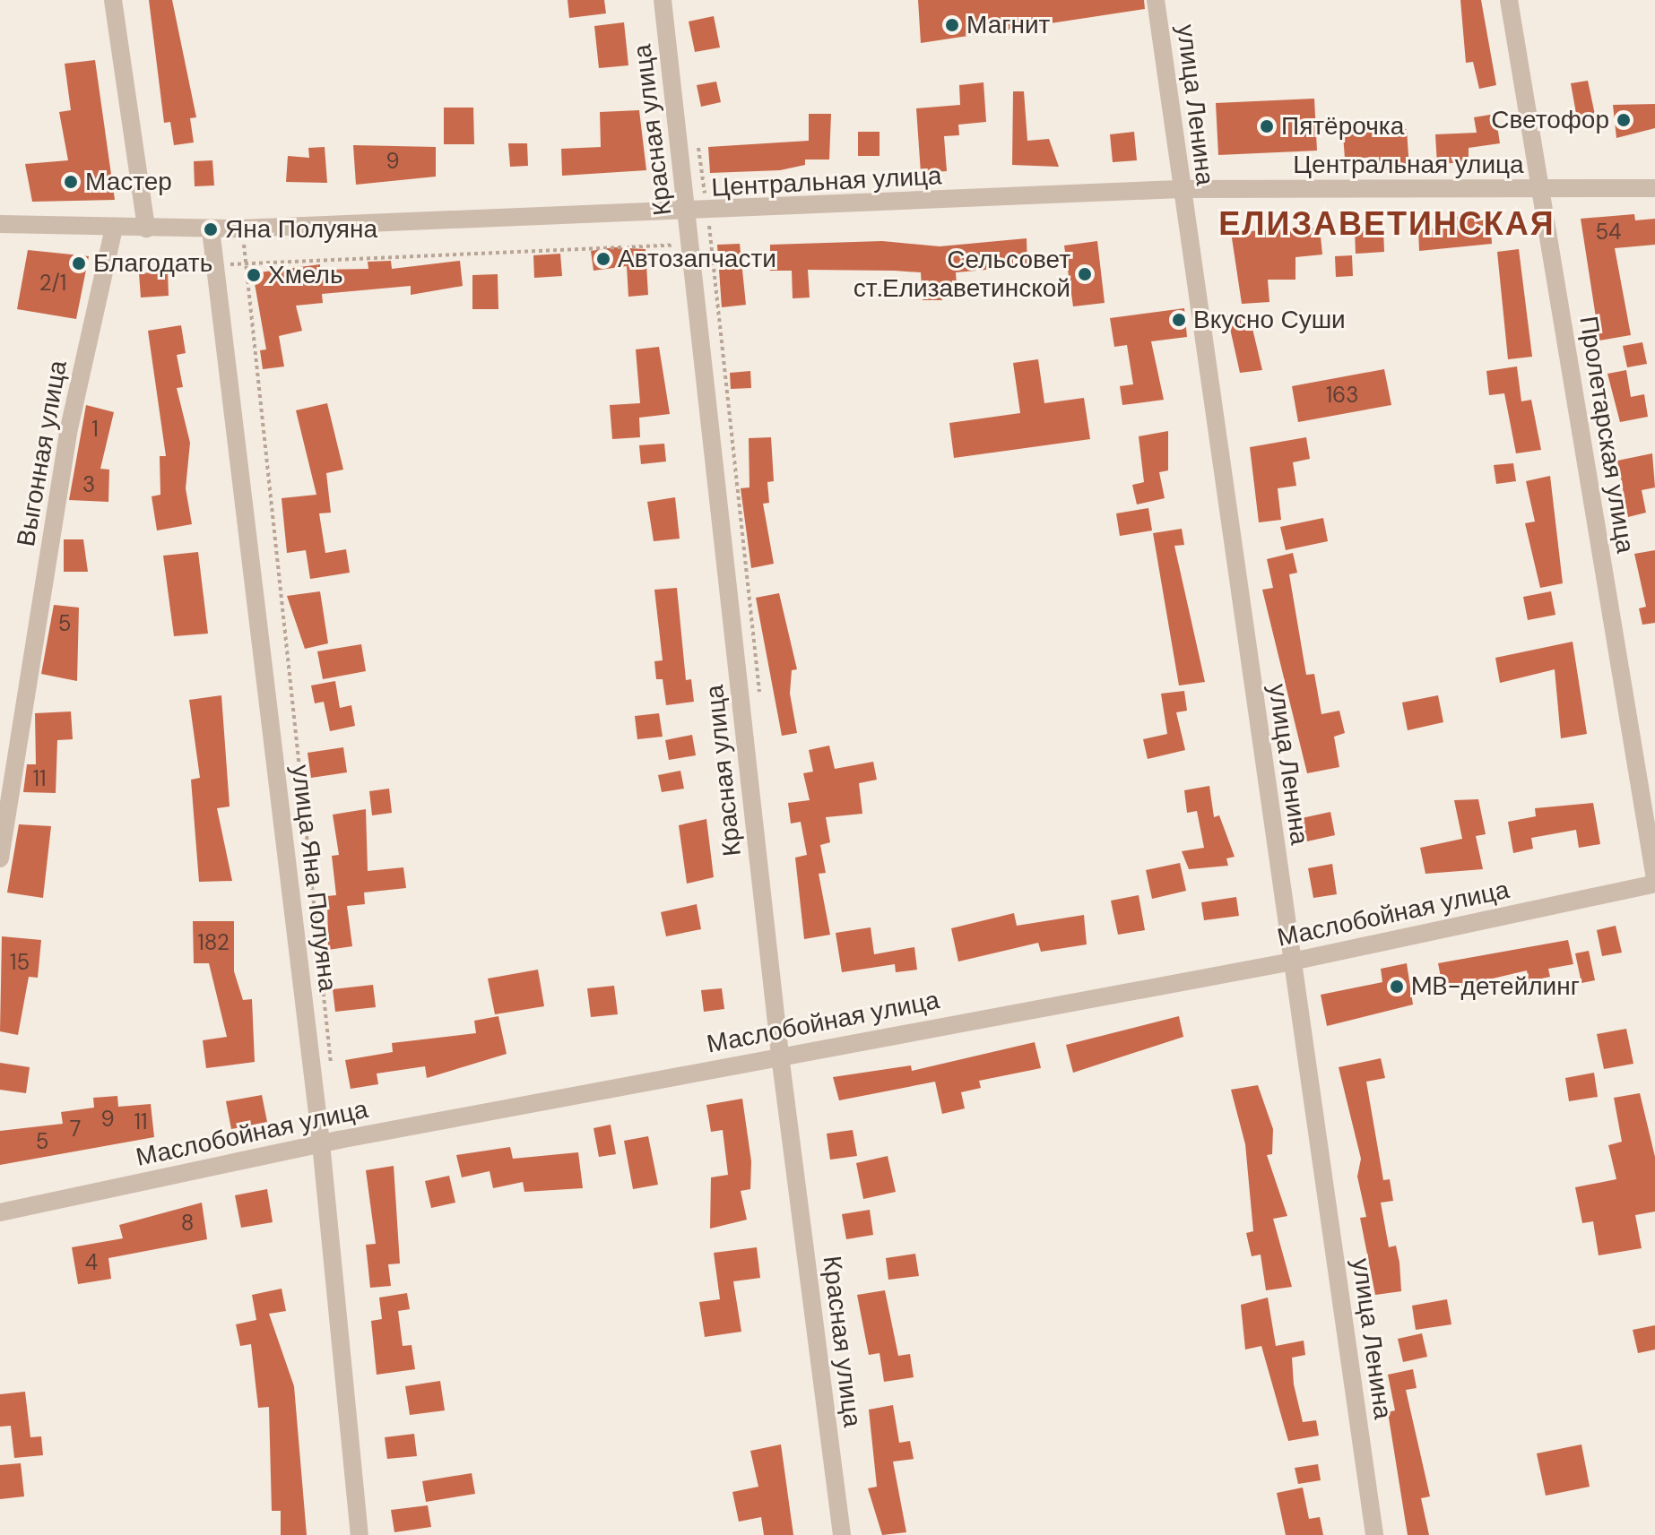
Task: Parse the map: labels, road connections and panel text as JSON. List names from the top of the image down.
{
  "streets": {
    "street": [
      "улица Ленина",
      "Красная улица",
      "Центральная улица",
      "Пролетарская улица",
      "Выгонная улица",
      "улица Яна Полуяна",
      "Маслобойная улица"
    ]
  },
  "crossings": [
    ["улица Ленина", "Центральная улица"],
    ["улица Ленина", "Маслобойная улица"],
    ["Красная улица", "Центральная улица"],
    ["Красная улица", "Маслобойная улица"],
    ["Центральная улица", "Пролетарская улица"],
    ["Центральная улица", "Выгонная улица"],
    ["Центральная улица", "улица Яна Полуяна"],
    ["улица Яна Полуяна", "Маслобойная улица"]
  ],
  "districts": ["ЕЛИЗАВЕТИНСКАЯ"],
  "places": [
    "Магнит",
    "Светофор",
    "Пятёрочка",
    "Мастер",
    "Яна Полуяна",
    "Автозапчасти",
    "Благодать",
    "Сельсовет ст.Елизаветинской",
    "Хмель",
    "Вкусно Суши",
    "MB-детейлинг"
  ],
  "house_numbers": [
    "9",
    "54",
    "2/1",
    "163",
    "1",
    "3",
    "5",
    "11",
    "182",
    "15",
    "9",
    "11",
    "7",
    "5",
    "8",
    "4"
  ]
}
